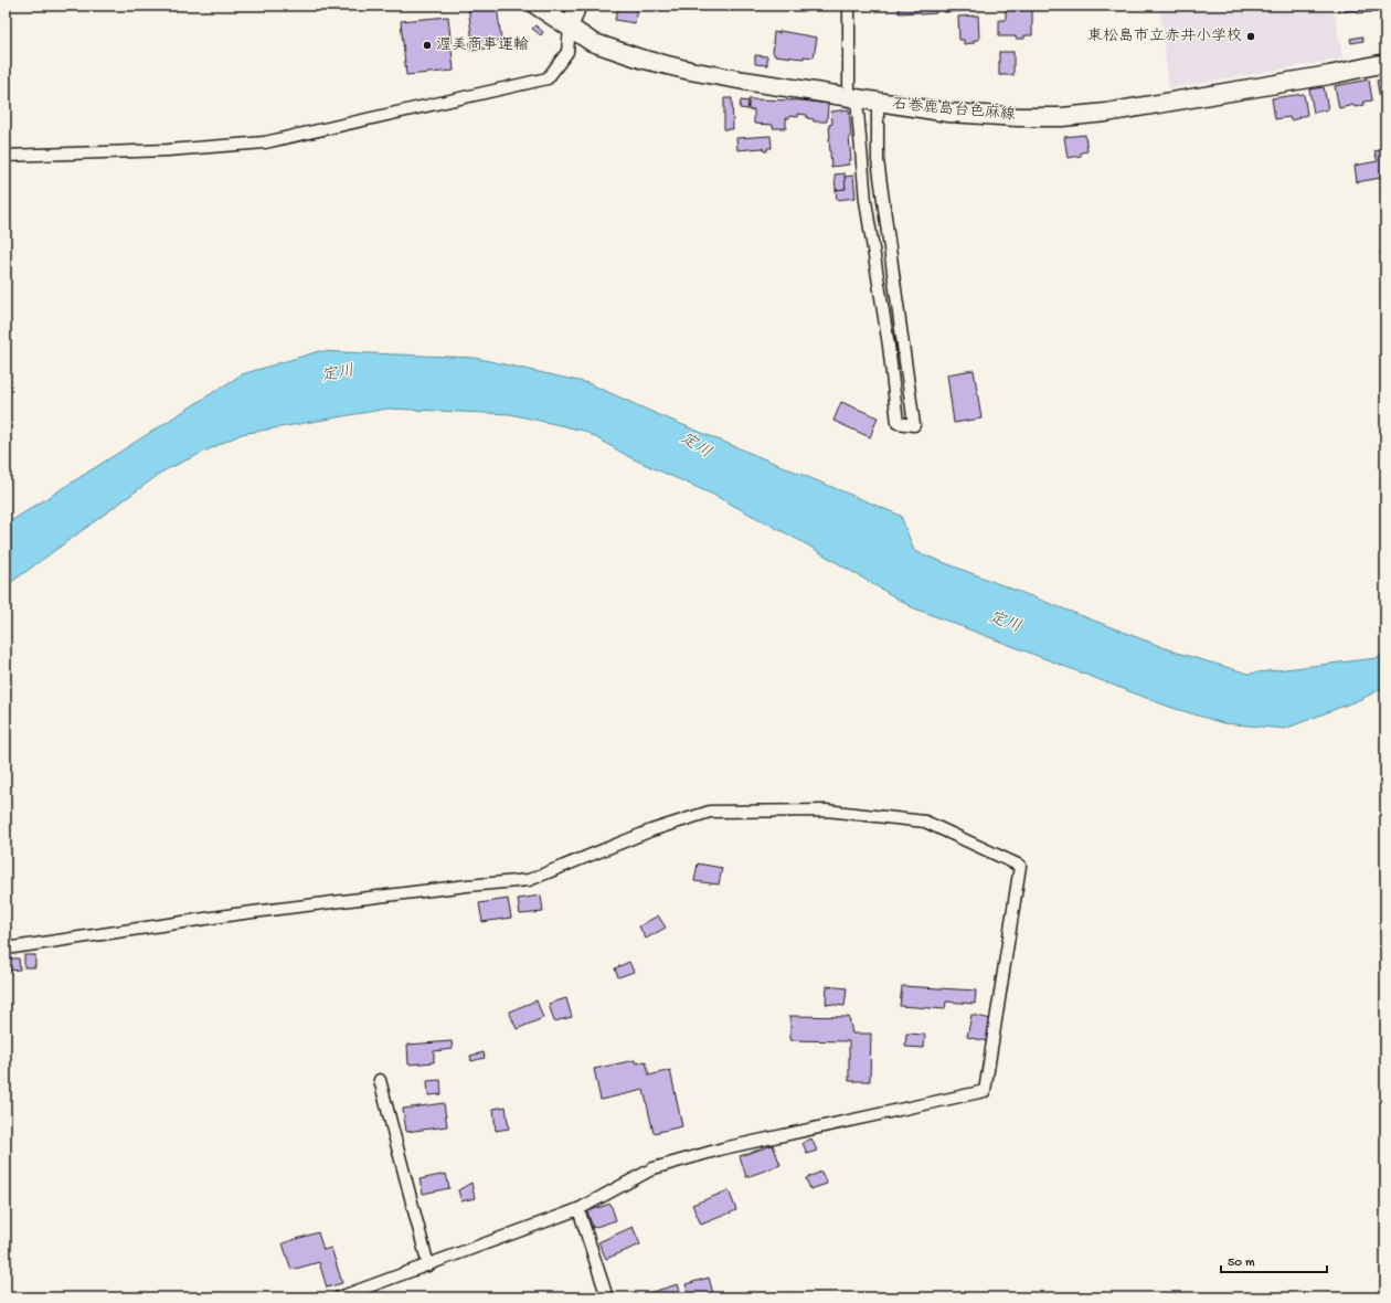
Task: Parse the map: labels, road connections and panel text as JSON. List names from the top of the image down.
{
  "streets": {
    "main road": ["石巻鹿島台色麻線"]
  },
  "water": ["定川"],
  "places": ["東松島市立赤井小学校", "渥美商事運輸"],
  "scale_bar": "50 m"
}
